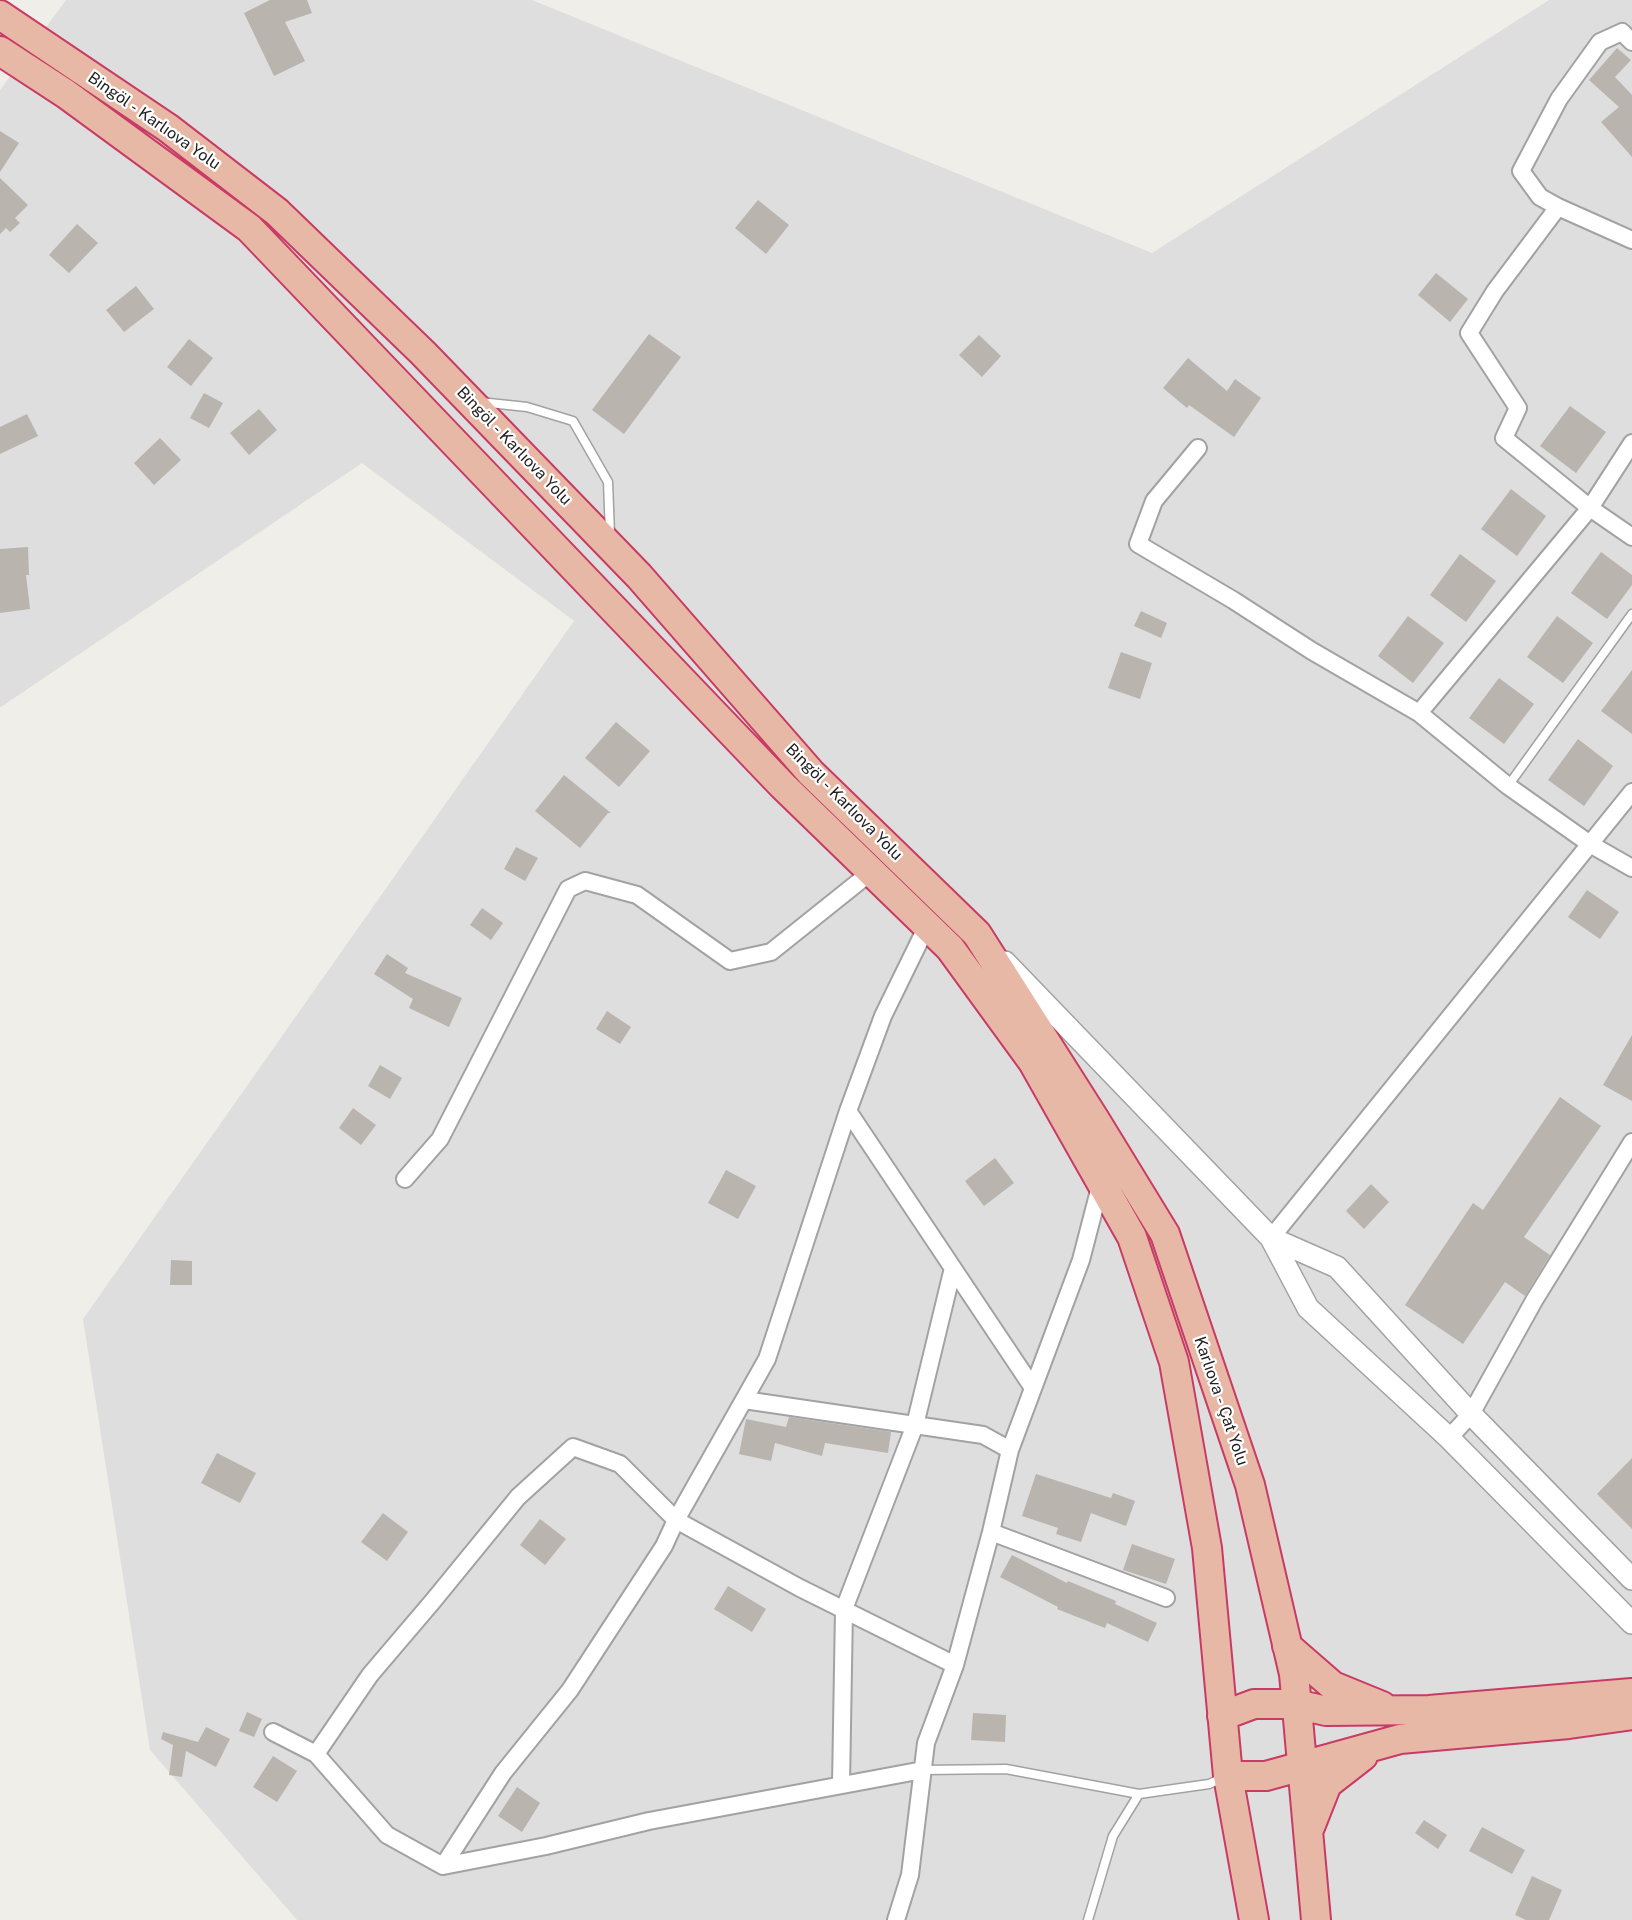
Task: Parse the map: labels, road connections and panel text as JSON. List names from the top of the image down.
{
  "streets": {
    "highway": ["Bingöl - Karlıova Yolu", "Karlıova - Çat Yolu"]
  },
  "crossings": [
    ["Bingöl - Karlıova Yolu", "Karlıova - Çat Yolu"]
  ]
}
